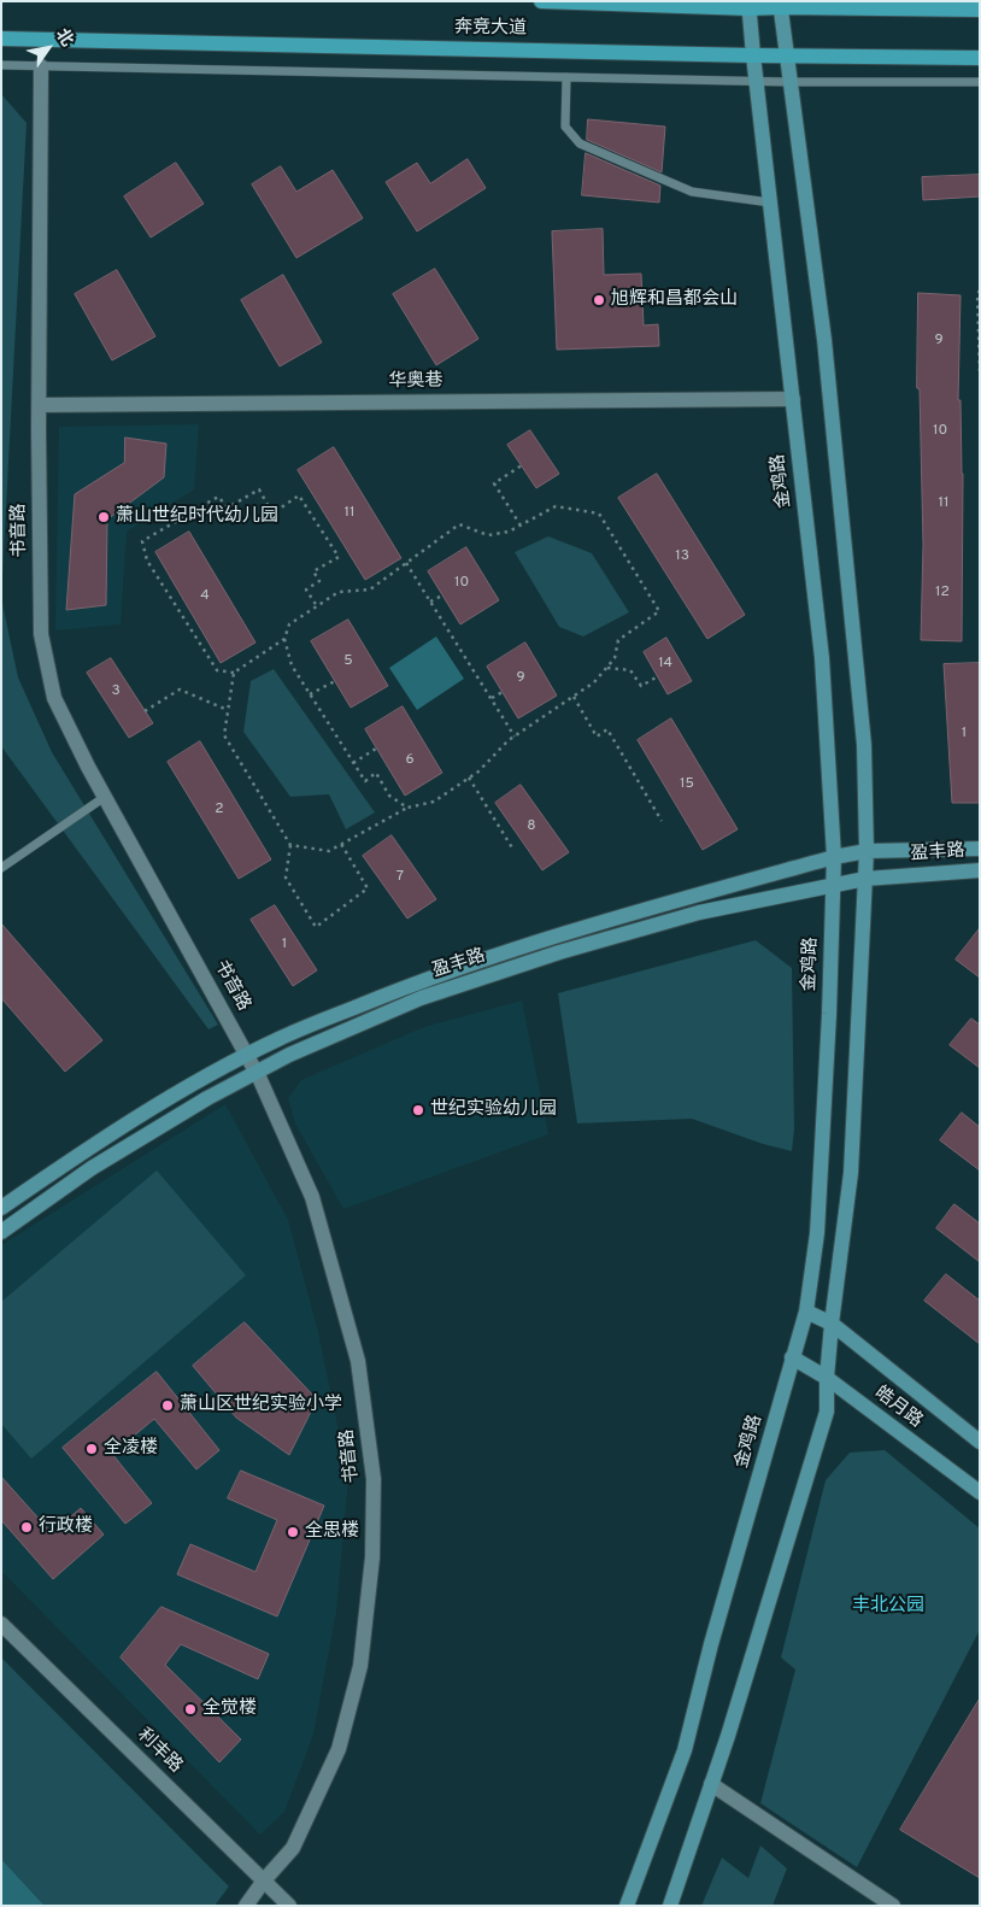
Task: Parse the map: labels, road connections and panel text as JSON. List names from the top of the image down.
{
  "streets": {
    "main road": [
      "奔竞大道",
      "金鸡路",
      "盈丰路",
      "皓月路"
    ],
    "street": ["华奥巷", "书音路", "利丰路"]
  },
  "crossings": [
    ["奔竞大道", "金鸡路"],
    ["华奥巷", "金鸡路"],
    ["华奥巷", "书音路"],
    ["金鸡路", "盈丰路"],
    ["金鸡路", "皓月路"],
    ["书音路", "盈丰路"],
    ["书音路", "利丰路"]
  ],
  "parks": ["丰北公园"],
  "places": [
    "旭辉和昌都会山",
    "萧山世纪时代幼儿园",
    "世纪实验幼儿园",
    "萧山区世纪实验小学",
    "全凌楼",
    "行政楼",
    "全思楼",
    "全觉楼"
  ],
  "house_numbers": [
    "9",
    "10",
    "11",
    "11",
    "13",
    "10",
    "12",
    "4",
    "5",
    "14",
    "9",
    "3",
    "1",
    "6",
    "15",
    "2",
    "8",
    "7",
    "1"
  ],
  "north": "top right"
}
